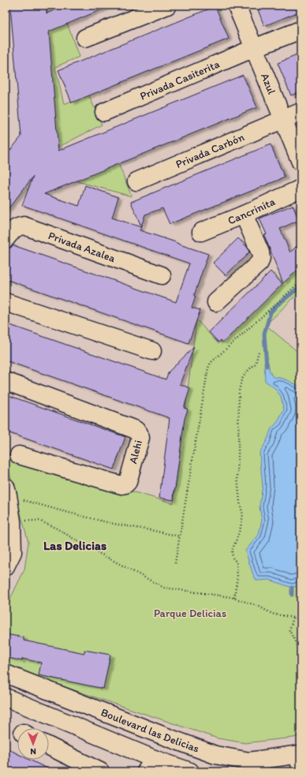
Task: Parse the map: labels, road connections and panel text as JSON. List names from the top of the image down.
{
  "streets": {
    "street": [
      "Privada Casiterita",
      "Azul",
      "Privada Carbón",
      "Cancrinita",
      "Privada Azalea",
      "Alehi",
      "Boulevard las Delicias"
    ]
  },
  "crossings": [
    ["Privada Casiterita", "Azul"],
    ["Azul", "Privada Carbón"]
  ],
  "districts": ["Las Delicias"],
  "parks": ["Parque Delicias"],
  "north": "bottom"
}
